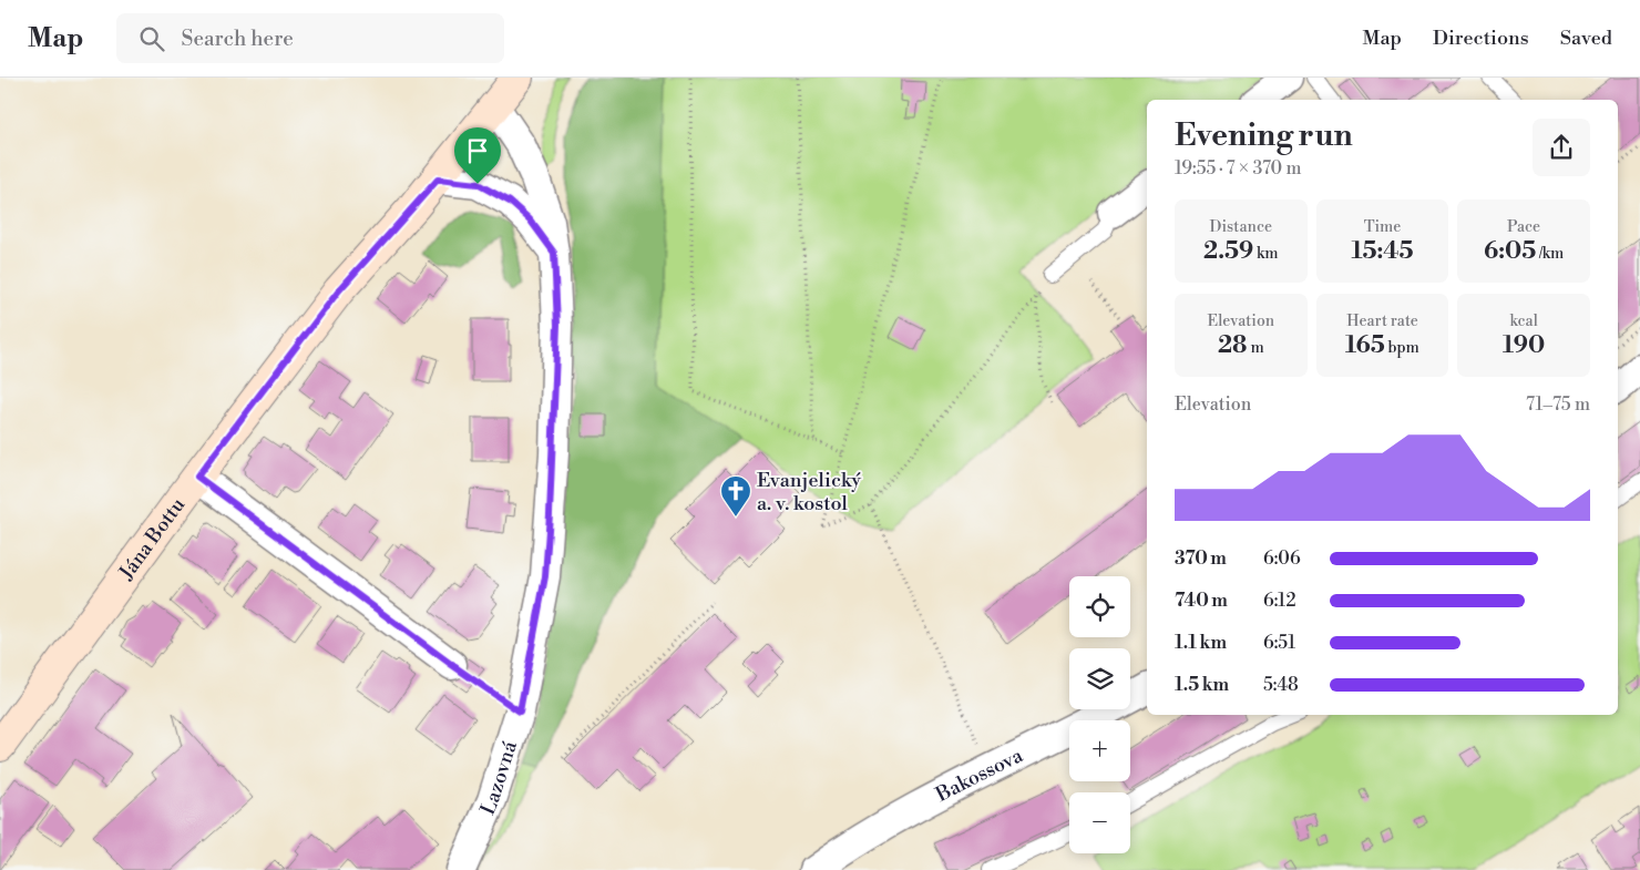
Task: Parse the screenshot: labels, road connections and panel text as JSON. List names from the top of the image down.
{
  "streets": {
    "street": ["Jána Bottu", "Bakossova", "Lazovná"]
  },
  "places": {
    "church": ["Evanjelický a. v. kostol"]
  },
  "page": {
    "header": "Map",
    "search": "Search here",
    "nav": ["Map", "Directions", "Saved"],
    "heading": ["Evening run", "19:55 · 7 × 370 m"],
    "stats": [
      ["Distance", "2.59 km"],
      ["Time", "15:45"],
      ["Pace", "6:05 /km"],
      ["Elevation", "28 m"],
      ["Heart rate", "165 bpm"],
      ["kcal", "190"]
    ],
    "chart": ["Elevation", "71–75 m"],
    "list": [
      {
        "name": "370 m",
        "note": "6:06"
      },
      {
        "name": "740 m",
        "note": "6:12"
      },
      {
        "name": "1.1 km",
        "note": "6:51"
      },
      {
        "name": "1.5 km",
        "note": "5:48"
      }
    ],
    "map_buttons": ["+", "−"]
  }
}
